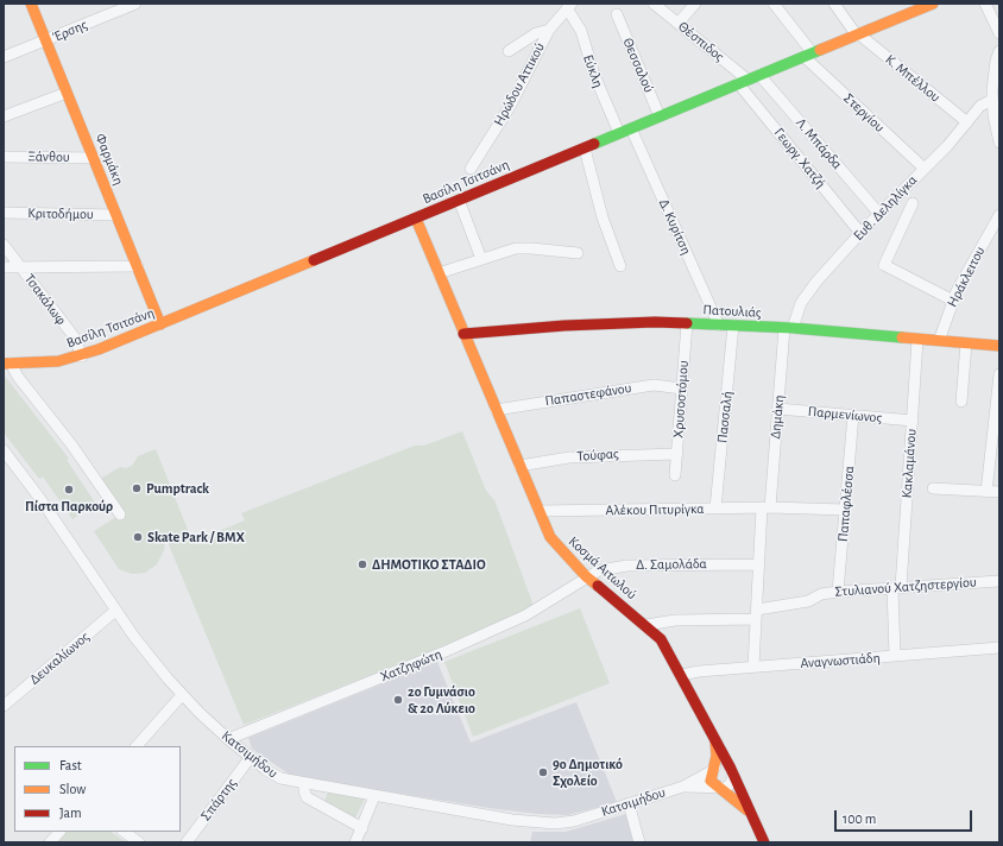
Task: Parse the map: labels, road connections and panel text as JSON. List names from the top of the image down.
{
  "streets": {
    "street": [
      "Έρσης",
      "Θέσπιδος",
      "Θεσσαλού",
      "Εύκλη",
      "Κ. Μπέλλου",
      "Ηρώδου Αττικού",
      "Στεργίου",
      "Λ. Μπάρδα",
      "Ξάνθου",
      "Γεωργ. Χατζή",
      "Φαρμάκη",
      "Βασίλη Τσιτσάνη",
      "Ευθ. Δεληλίγκα",
      "Κριτοδήμου",
      "Δ. Κυρίτση",
      "Ηράκλειτου",
      "Τσακάλωφ",
      "Πατουλιάς",
      "Παπαστεφάνου",
      "Χρυσοστόμου",
      "Παρμενίωνος",
      "Πασσαλή",
      "Δημάκη",
      "Τούφας",
      "Κακλαμάνου",
      "Παπαφλέσσα",
      "Αλέκου Πιτυρίγκα",
      "Δ. Σαμολάδα",
      "Κοσμά Αιτωλού",
      "Στυλιανού Χατζηστεργίου",
      "Δευκαλίωνος",
      "Αναγνωστιάδη",
      "Χατζηφώτη",
      "Κατσιμήδου",
      "Σπάρτης"
    ]
  },
  "crossings": [
    ["Έρσης", "Φαρμάκη"],
    ["Θέσπιδος", "Γεωργ. Χατζή"],
    ["Θέσπιδος", "Βασίλη Τσιτσάνη"],
    ["Θεσσαλού", "Βασίλη Τσιτσάνη"],
    ["Εύκλη", "Ηρώδου Αττικού"],
    ["Εύκλη", "Βασίλη Τσιτσάνη"],
    ["Κ. Μπέλλου", "Βασίλη Τσιτσάνη"],
    ["Κ. Μπέλλου", "Ευθ. Δεληλίγκα"],
    ["Στεργίου", "Βασίλη Τσιτσάνη"],
    ["Στεργίου", "Ευθ. Δεληλίγκα"],
    ["Λ. Μπάρδα", "Βασίλη Τσιτσάνη"],
    ["Λ. Μπάρδα", "Ευθ. Δεληλίγκα"],
    ["Ξάνθου", "Φαρμάκη"],
    ["Γεωργ. Χατζή", "Βασίλη Τσιτσάνη"],
    ["Γεωργ. Χατζή", "Ευθ. Δεληλίγκα"],
    ["Φαρμάκη", "Βασίλη Τσιτσάνη"],
    ["Φαρμάκη", "Κριτοδήμου"],
    ["Βασίλη Τσιτσάνη", "Δ. Κυρίτση"],
    ["Βασίλη Τσιτσάνη", "Τσακάλωφ"],
    ["Βασίλη Τσιτσάνη", "Κοσμά Αιτωλού"],
    ["Ευθ. Δεληλίγκα", "Πατουλιάς"],
    ["Ευθ. Δεληλίγκα", "Δημάκη"],
    ["Δ. Κυρίτση", "Πατουλιάς"],
    ["Ηράκλειτου", "Πατουλιάς"],
    ["Πατουλιάς", "Χρυσοστόμου"],
    ["Πατουλιάς", "Πασσαλή"],
    ["Πατουλιάς", "Δημάκη"],
    ["Πατουλιάς", "Κακλαμάνου"],
    ["Πατουλιάς", "Κοσμά Αιτωλού"],
    ["Παπαστεφάνου", "Χρυσοστόμου"],
    ["Παπαστεφάνου", "Κοσμά Αιτωλού"],
    ["Χρυσοστόμου", "Τούφας"],
    ["Παρμενίωνος", "Δημάκη"],
    ["Παρμενίωνος", "Κακλαμάνου"],
    ["Παρμενίωνος", "Παπαφλέσσα"],
    ["Πασσαλή", "Αλέκου Πιτυρίγκα"],
    ["Δημάκη", "Αλέκου Πιτυρίγκα"],
    ["Δημάκη", "Δ. Σαμολάδα"],
    ["Δημάκη", "Στυλιανού Χατζηστεργίου"],
    ["Δημάκη", "Αναγνωστιάδη"],
    ["Τούφας", "Κοσμά Αιτωλού"],
    ["Κακλαμάνου", "Στυλιανού Χατζηστεργίου"],
    ["Κακλαμάνου", "Αναγνωστιάδη"],
    ["Παπαφλέσσα", "Αλέκου Πιτυρίγκα"],
    ["Παπαφλέσσα", "Στυλιανού Χατζηστεργίου"],
    ["Αλέκου Πιτυρίγκα", "Κοσμά Αιτωλού"],
    ["Δ. Σαμολάδα", "Κοσμά Αιτωλού"],
    ["Δ. Σαμολάδα", "Χατζηφώτη"],
    ["Κοσμά Αιτωλού", "Στυλιανού Χατζηστεργίου"],
    ["Κοσμά Αιτωλού", "Αναγνωστιάδη"],
    ["Κοσμά Αιτωλού", "Χατζηφώτη"],
    ["Δευκαλίωνος", "Κατσιμήδου"],
    ["Χατζηφώτη", "Κατσιμήδου"],
    ["Κατσιμήδου", "Σπάρτης"]
  ],
  "places": [
    "Pumptrack",
    "Πίστα Παρκούρ",
    "Skate Park / BMX",
    "ΔΗΜΟΤΙΚΟ ΣΤΑΔΙΟ",
    "2ο Γυμνάσιο & 2ο Λύκειο",
    "9ο Δημοτικό Σχολείο"
  ],
  "legend": ["Fast", "Slow", "Jam"],
  "scale_bar": "100 m"
}
